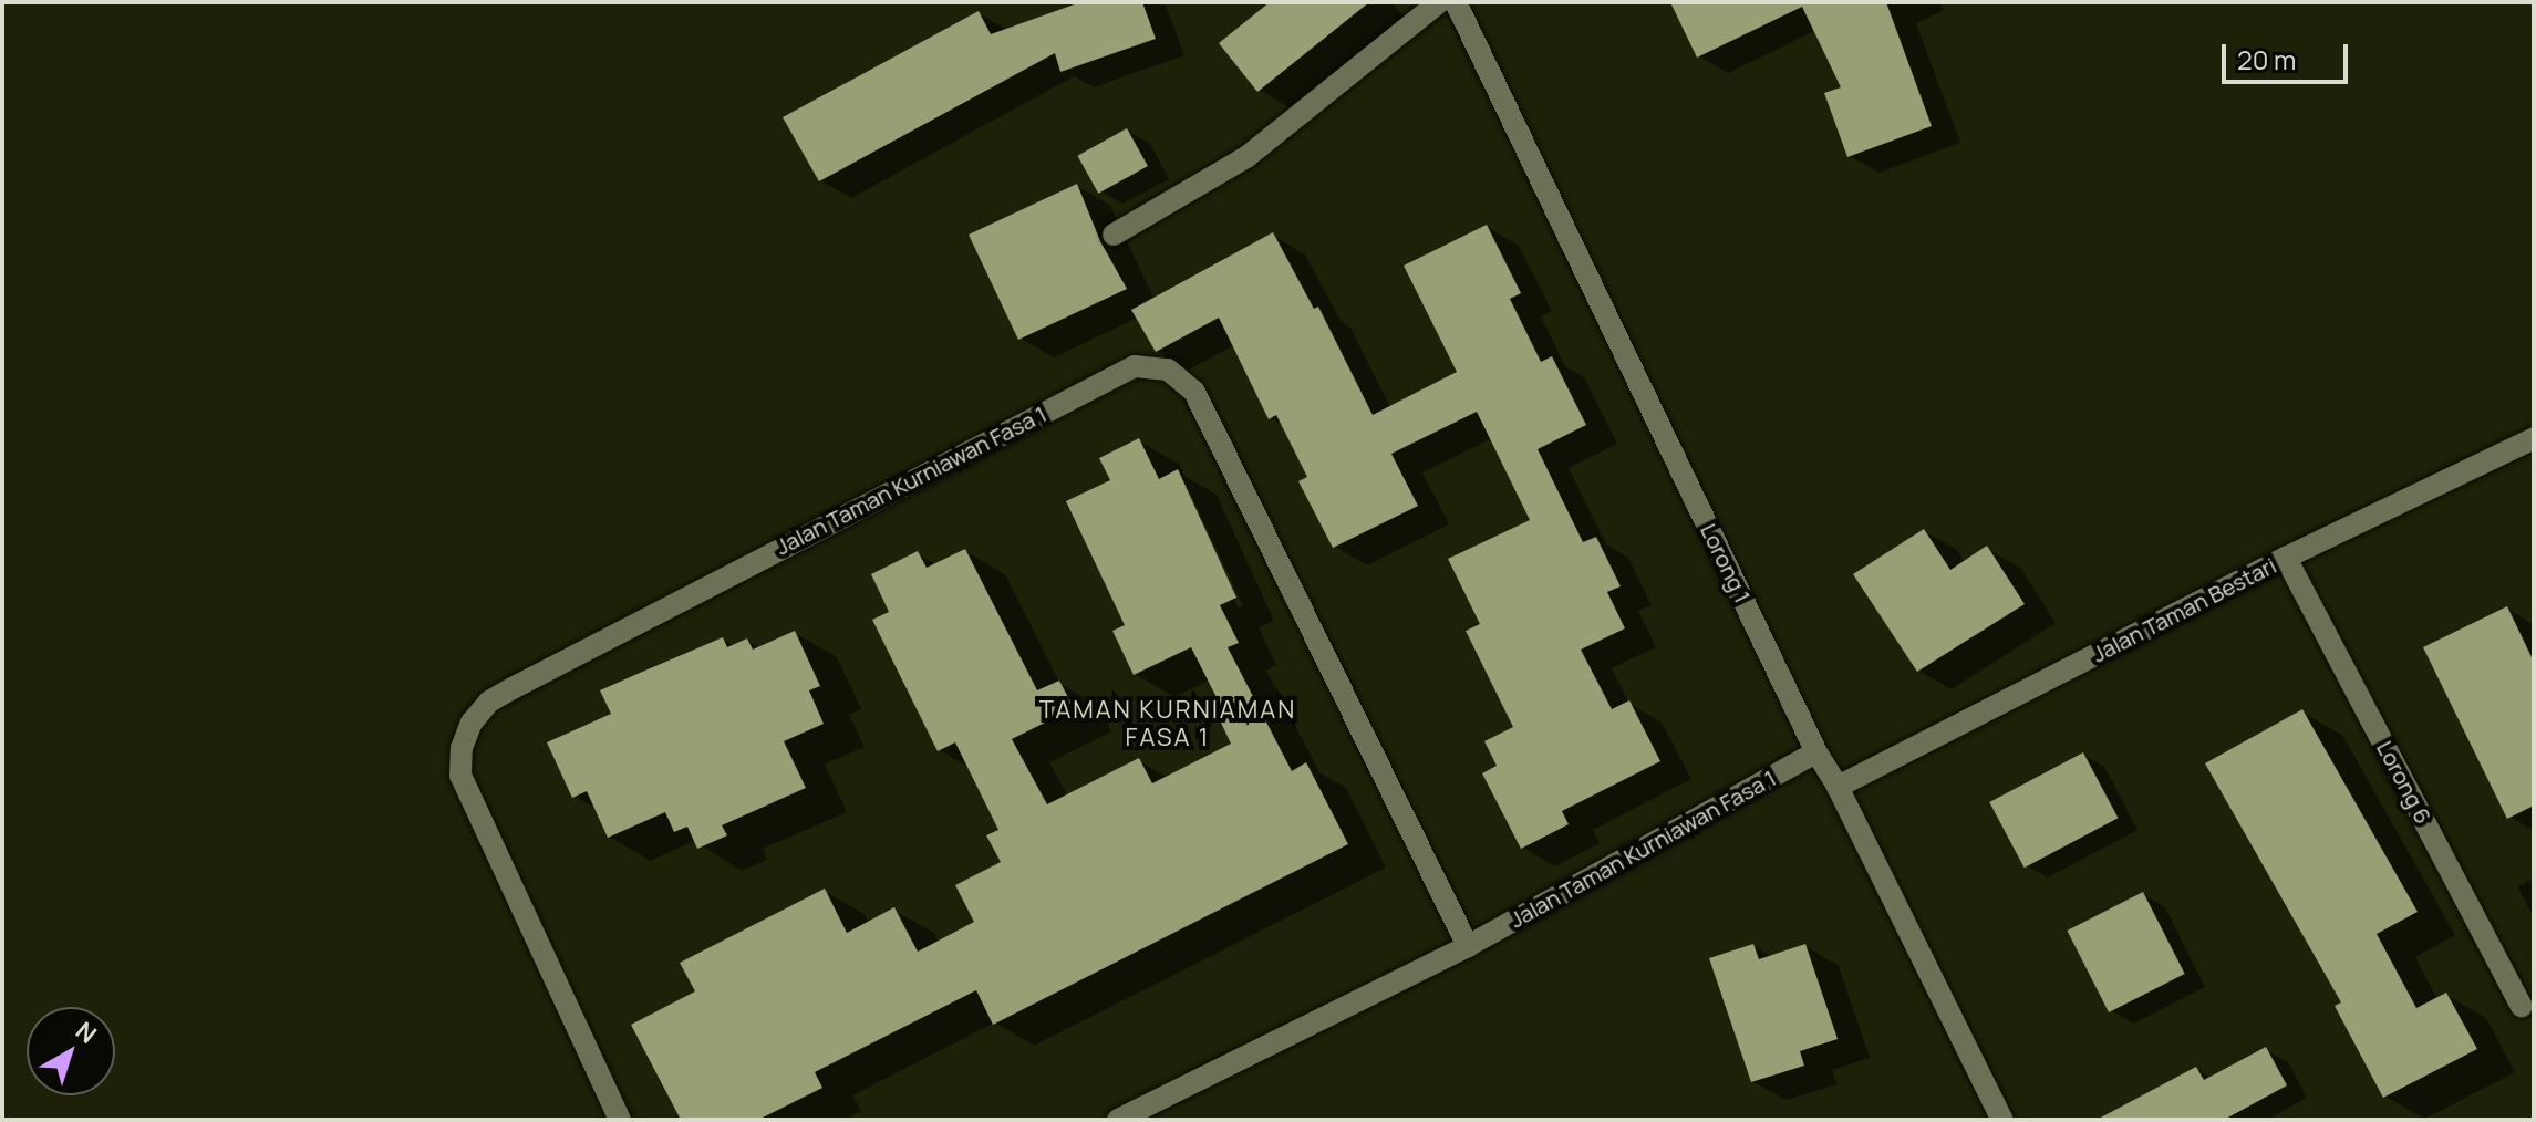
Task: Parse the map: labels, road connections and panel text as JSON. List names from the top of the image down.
{
  "streets": {
    "street": [
      "Jalan Taman Kurniawan Fasa 1",
      "Lorong 1",
      "Jalan Taman Bestari",
      "Lorong 6"
    ]
  },
  "crossings": [
    ["Jalan Taman Kurniawan Fasa 1", "Lorong 1"],
    ["Lorong 1", "Jalan Taman Bestari"],
    ["Jalan Taman Bestari", "Lorong 6"]
  ],
  "districts": ["TAMAN KURNIAMAN FASA 1"],
  "scale_bar": "20 m",
  "north": "top right"
}
